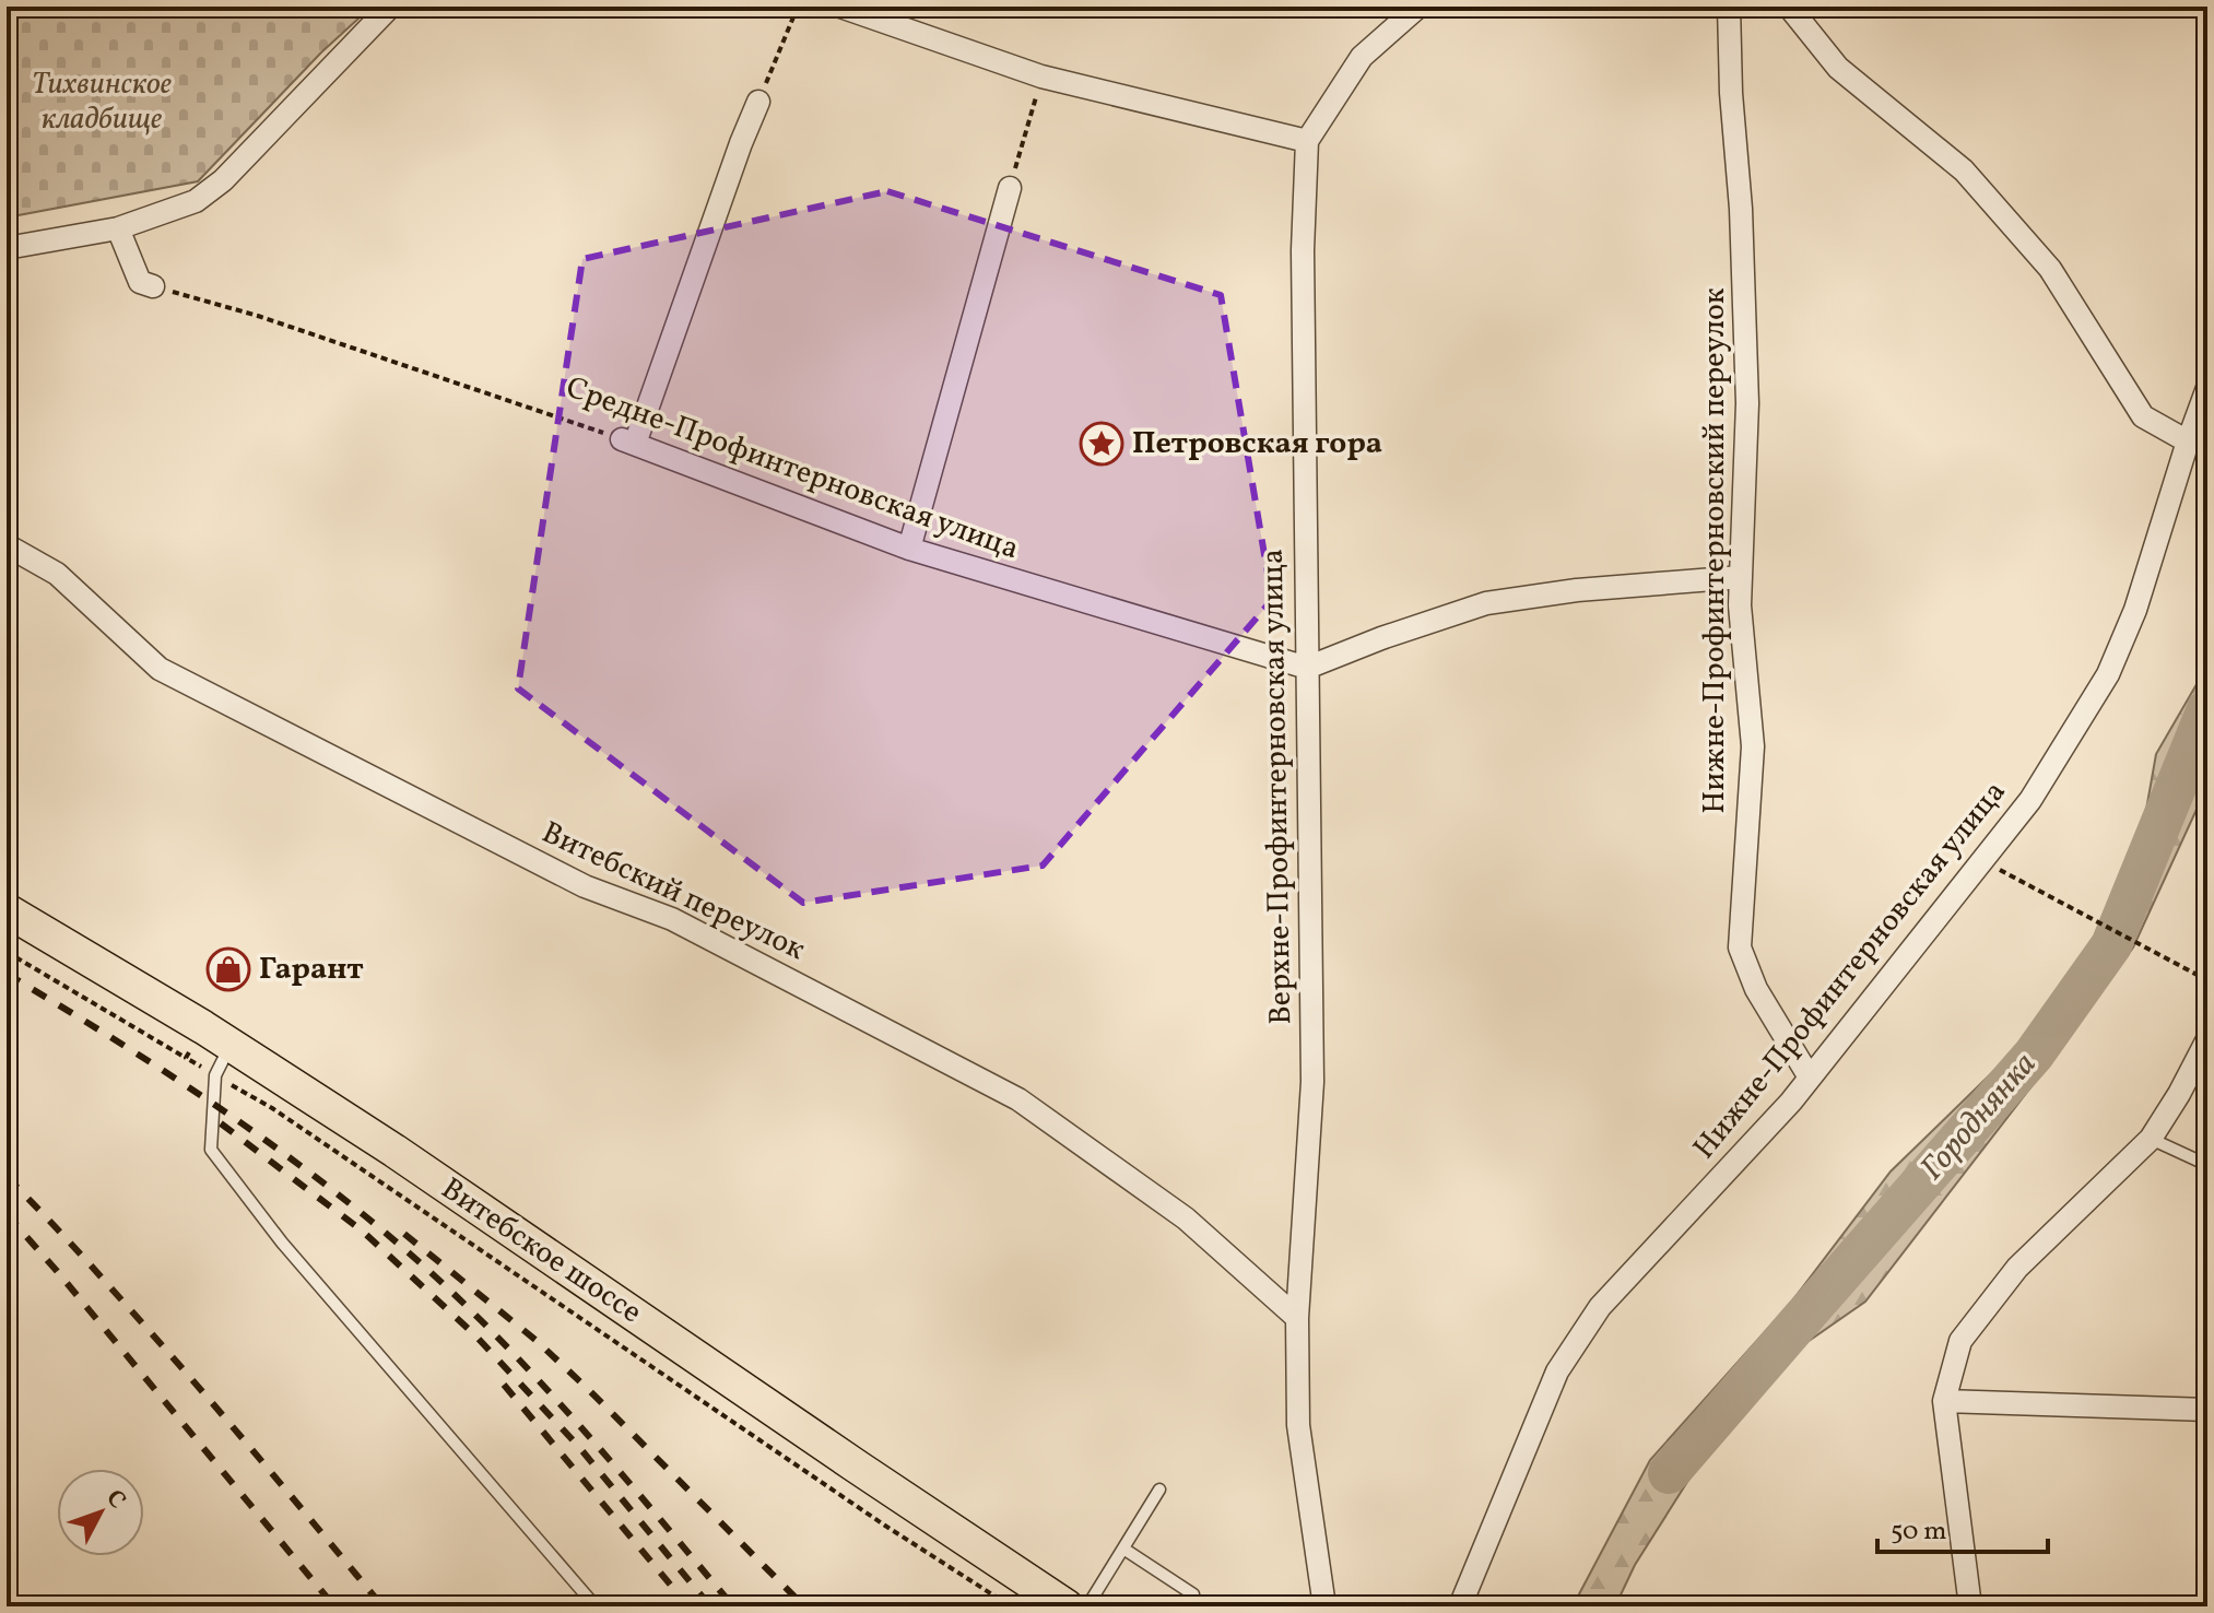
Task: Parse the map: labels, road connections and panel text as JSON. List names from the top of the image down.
{
  "streets": {
    "main road": ["Витебское шоссе"],
    "street": [
      "Средне-Профинтерновская улица",
      "Нижне-Профинтерновский переулок",
      "Верхне-Профинтерновская улица",
      "Витебский переулок",
      "Нижне-Профинтерновская улица"
    ]
  },
  "crossings": [
    ["Средне-Профинтерновская улица", "Верхне-Профинтерновская улица"],
    ["Нижне-Профинтерновский переулок", "Нижне-Профинтерновская улица"],
    ["Верхне-Профинтерновская улица", "Витебский переулок"]
  ],
  "water": ["Городнянка"],
  "parks": ["Тихвинское кладбище"],
  "places": {
    "place": ["Петровская гора"],
    "shop": ["Гарант"]
  },
  "scale_bar": "50 m",
  "north": "top right"
}
